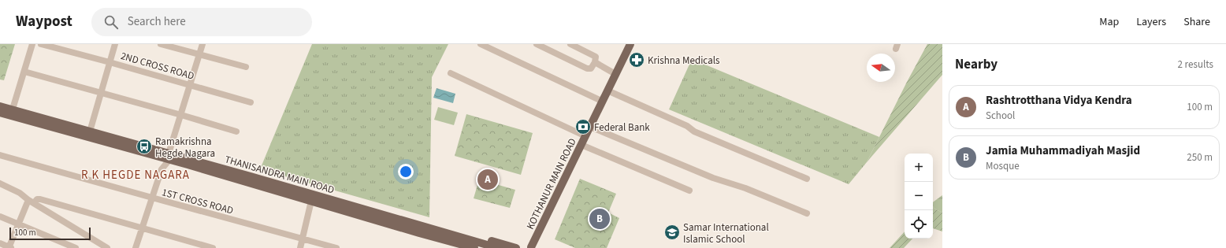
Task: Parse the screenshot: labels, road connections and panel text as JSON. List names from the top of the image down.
{
  "streets": {
    "main road": ["THANISANDRA MAIN ROAD", "KOTHANUR MAIN ROAD"],
    "street": ["2ND CROSS ROAD", "1ST CROSS ROAD"]
  },
  "districts": ["R K HEGDE NAGARA"],
  "places": {
    "pharmacy": ["Krishna Medicals"],
    "bank": ["Federal Bank"],
    "bus stop": ["Ramakrishna Hegde Nagara"],
    "school or university": ["Samar International Islamic School"]
  },
  "scale_bar": "100 m",
  "north": "left",
  "page": {
    "header": "Waypost",
    "search": "Search here",
    "nav": ["Map", "Layers", "Share"],
    "heading": ["Nearby", "2 results"],
    "list": [
      {
        "mark": "A",
        "name": "Rashtrotthana Vidya Kendra",
        "note": "School",
        "value": "100 m"
      },
      {
        "mark": "B",
        "name": "Jamia Muhammadiyah Masjid",
        "note": "Mosque",
        "value": "250 m"
      }
    ],
    "map_buttons": ["+", "−"],
    "pins": ["A", "B"],
    "scale": "100 m"
  }
}
